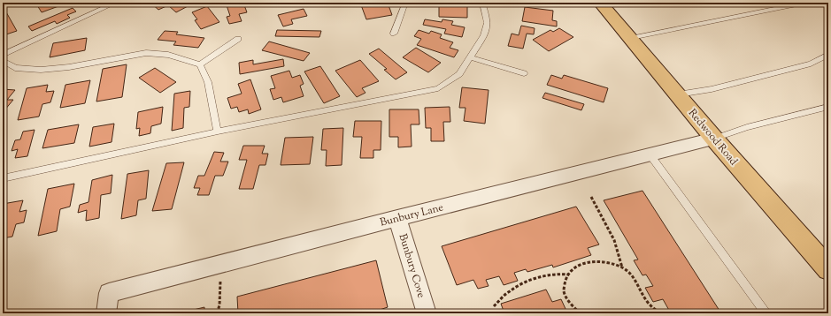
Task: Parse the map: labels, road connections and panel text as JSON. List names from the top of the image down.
{
  "streets": {
    "main road": ["Redwood Road"],
    "street": ["Bunbury Lane", "Bunbury Cove"]
  },
  "crossings": [
    ["Redwood Road", "Bunbury Lane"],
    ["Bunbury Lane", "Bunbury Cove"]
  ]
}
